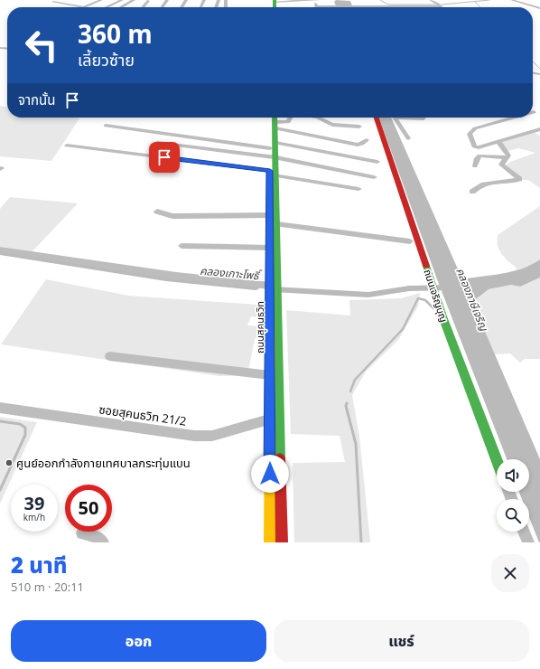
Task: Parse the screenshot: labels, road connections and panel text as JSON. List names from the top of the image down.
{
  "streets": {
    "main road": ["ถนนเจริญบุญ", "ถนนสุคนธวิท"],
    "street": ["ซอยสุคนธวิท 21/2"]
  },
  "crossings": [
    ["ถนนสุคนธวิท", "ซอยสุคนธวิท 21/2"]
  ],
  "water": ["คลองเกาะโพธิ์", "คลองภาษีเจริญ"],
  "places": ["ศูนย์ออกกำลังกายเทศบาลกระทุ่มแบน"],
  "page": {
    "turn": ["360 m", "เลี้ยวซ้าย"],
    "then": "จากนั้น",
    "speed": "39 km/h",
    "limit": "50",
    "heading": ["2 นาที", "510 m · 20:11"],
    "buttons": ["ออก", "แชร์"]
  }
}
